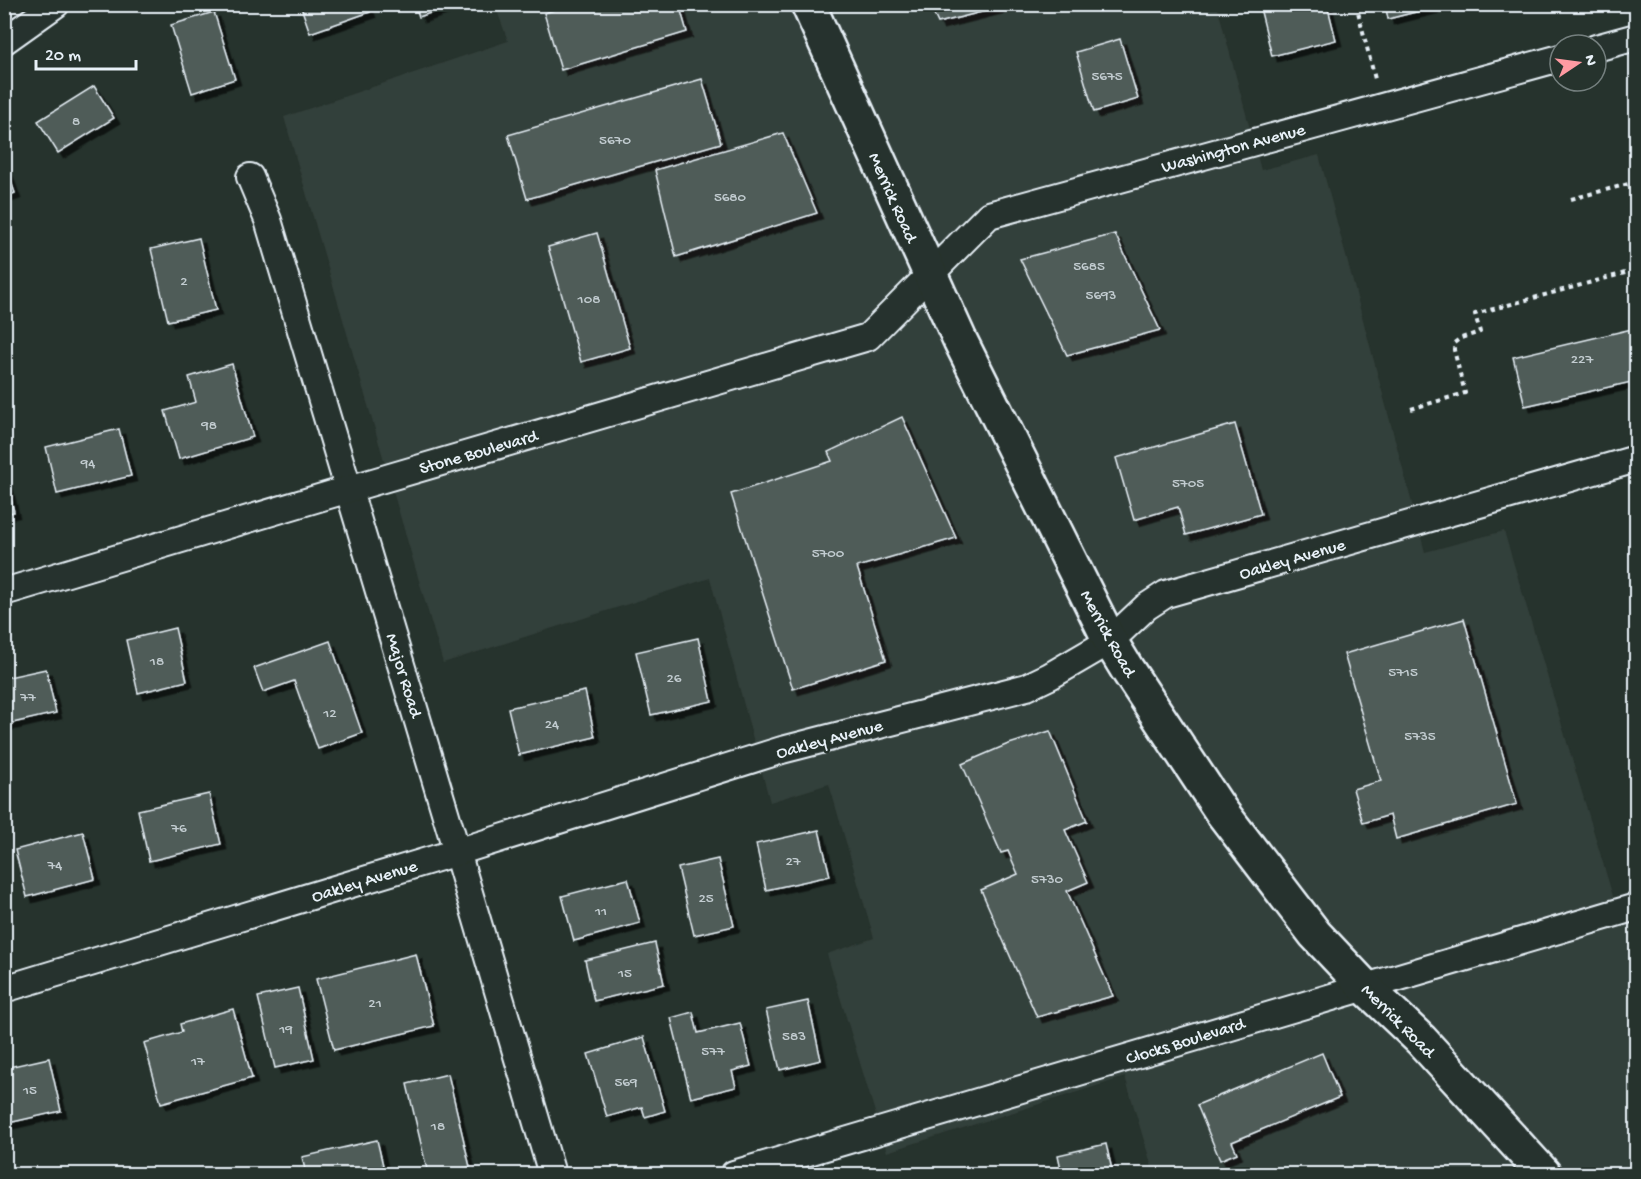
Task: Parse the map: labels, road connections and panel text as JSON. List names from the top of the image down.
{
  "streets": {
    "main road": ["Merrick Road"],
    "street": [
      "Washington Avenue",
      "Stone Boulevard",
      "Oakley Avenue",
      "Major Road",
      "Clocks Boulevard"
    ]
  },
  "crossings": [
    ["Washington Avenue", "Merrick Road"],
    ["Washington Avenue", "Stone Boulevard"],
    ["Merrick Road", "Stone Boulevard"],
    ["Merrick Road", "Oakley Avenue"],
    ["Merrick Road", "Clocks Boulevard"],
    ["Stone Boulevard", "Major Road"],
    ["Oakley Avenue", "Major Road"]
  ],
  "house_numbers": [
    "5675",
    "8",
    "5670",
    "5680",
    "5685",
    "2",
    "5693",
    "108",
    "227",
    "98",
    "94",
    "5705",
    "5700",
    "18",
    "5715",
    "26",
    "77",
    "12",
    "24",
    "5735",
    "76",
    "27",
    "74",
    "5730",
    "25",
    "11",
    "15",
    "21",
    "19",
    "583",
    "577",
    "17",
    "569",
    "15",
    "18"
  ],
  "scale_bar": "20 m",
  "north": "right"
}
